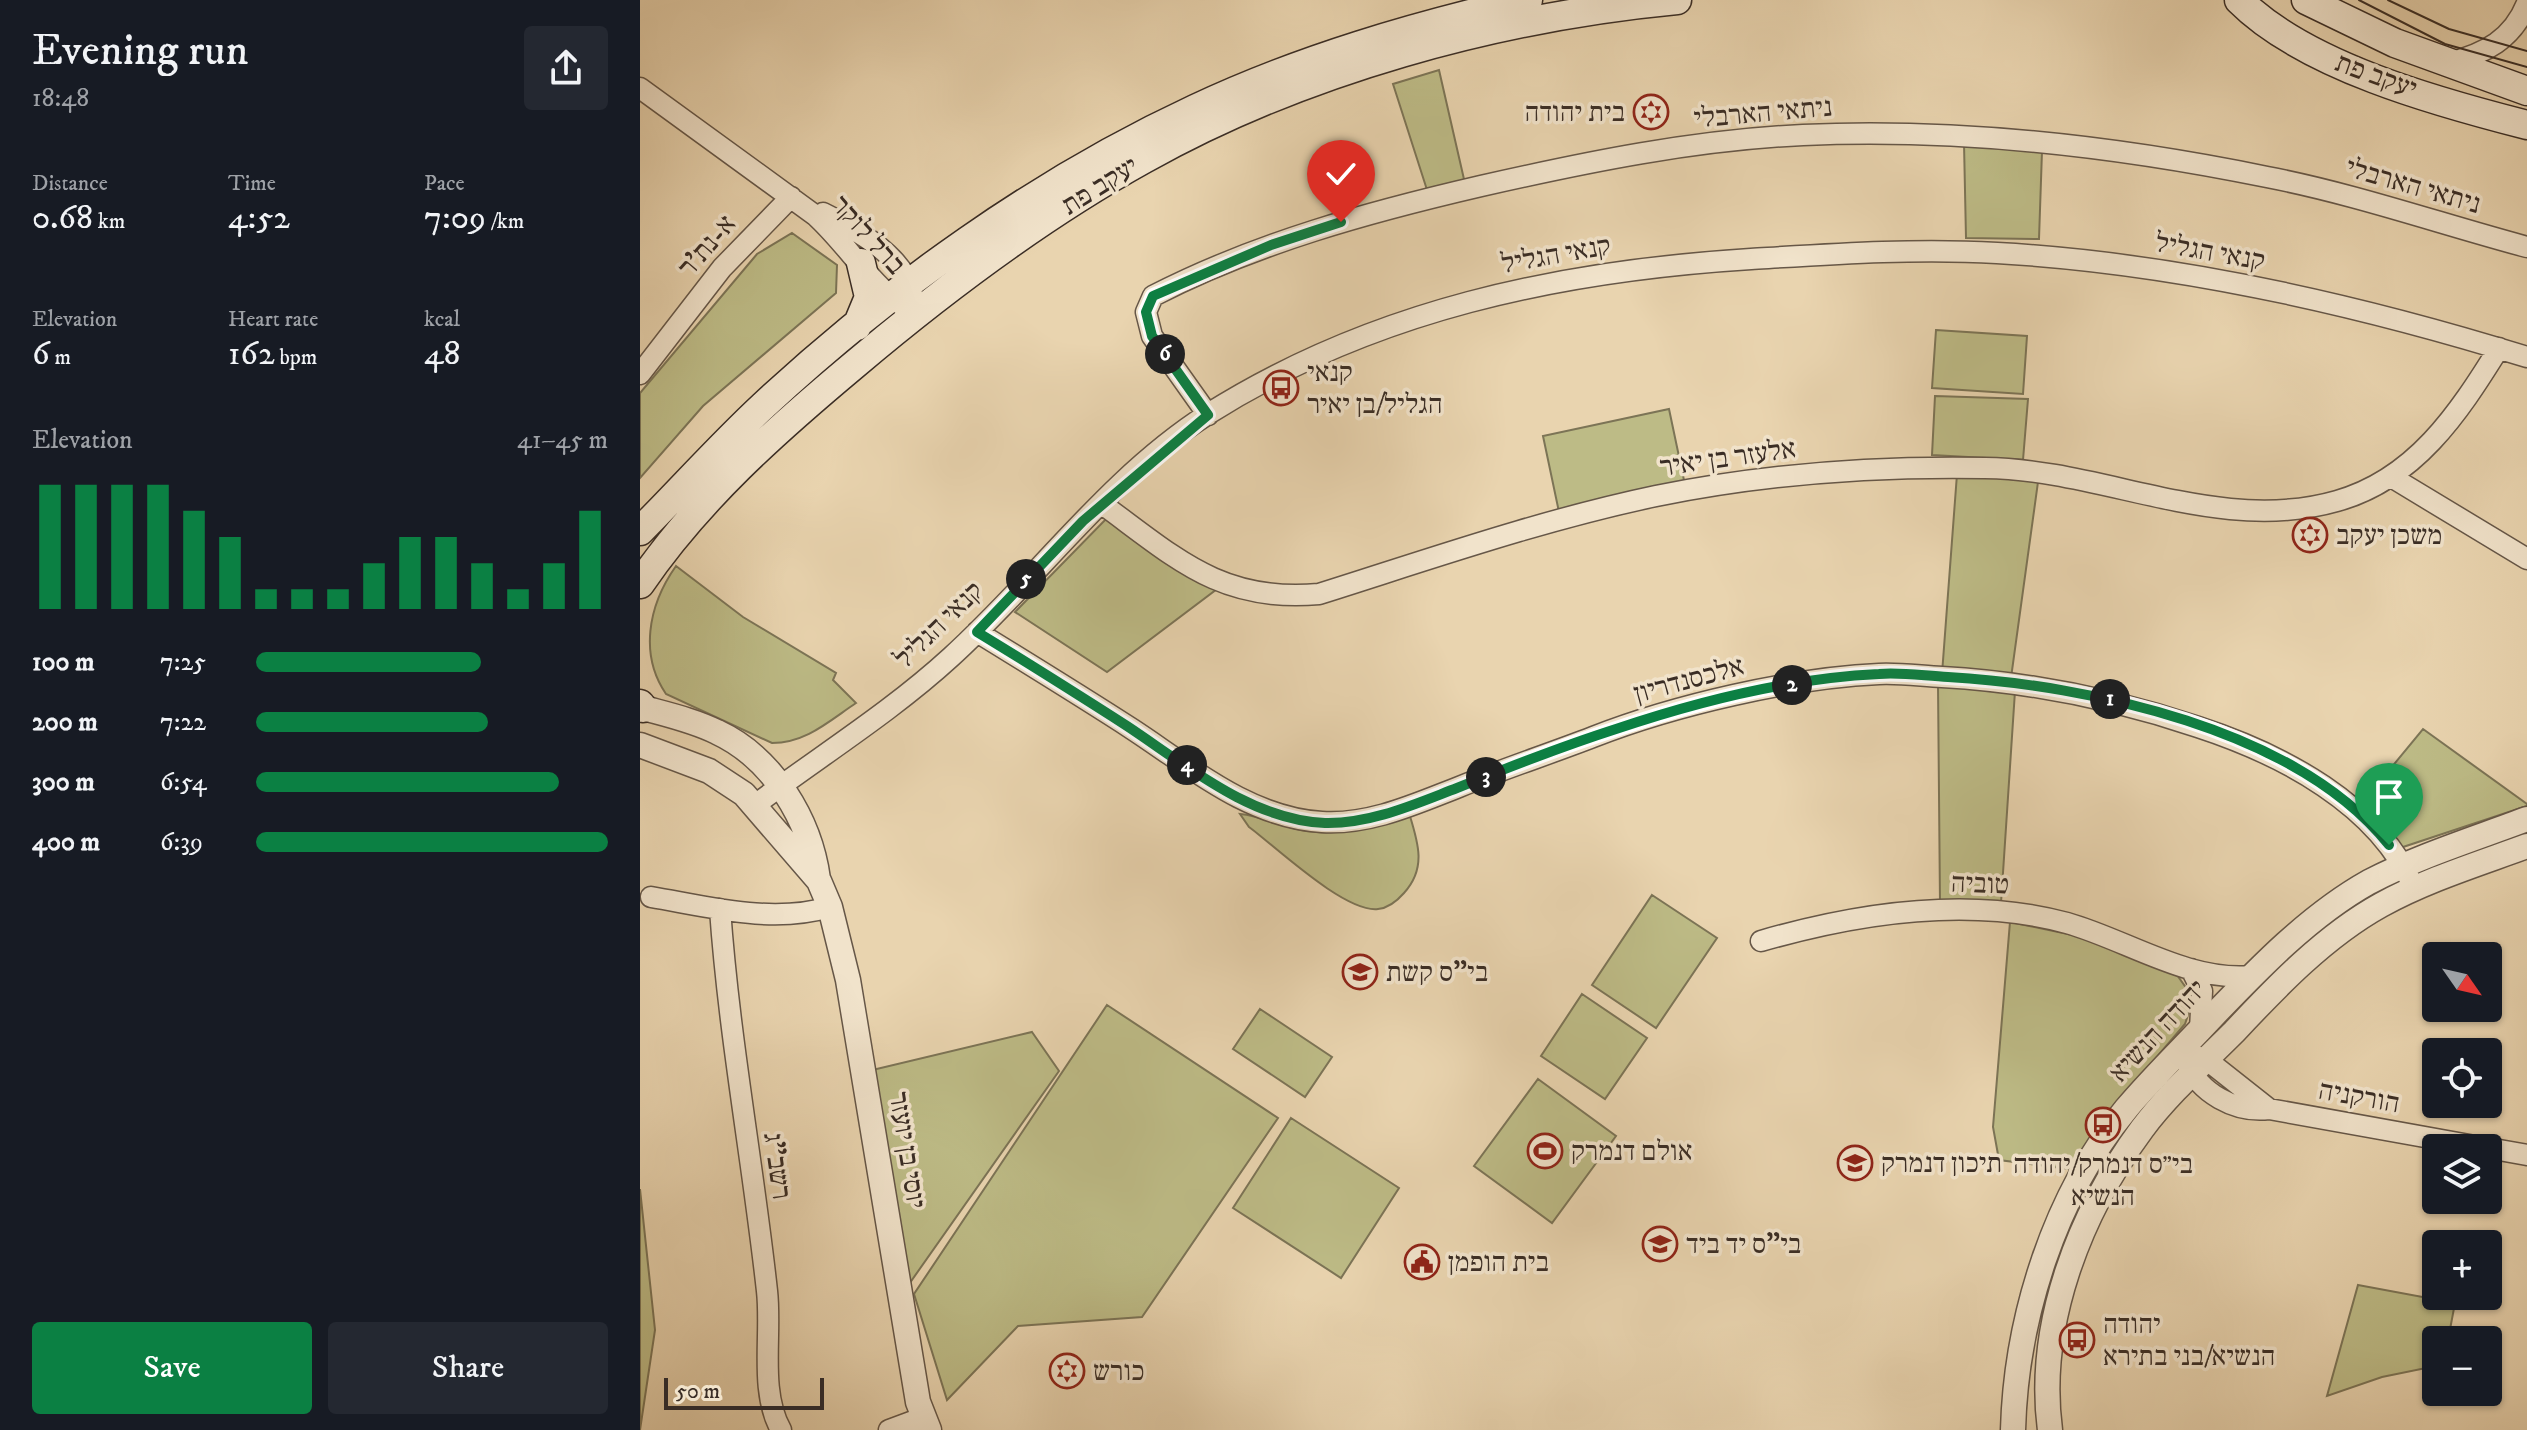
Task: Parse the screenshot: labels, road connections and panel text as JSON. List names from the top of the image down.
{
  "streets": {
    "main road": ["יעקב פת"],
    "street": [
      "ניתאי הארבלי",
      "ברל לוקר",
      "א-נת'ר",
      "קנאי הגליל",
      "אלעזר בן יאיר",
      "אלכסנדריון",
      "טוביה",
      "יהודה הנשיא",
      "הורקניה",
      "יוסי בן יועזר",
      "רשב\"ג"
    ]
  },
  "crossings": [
    ["יעקב פת", "ברל לוקר"],
    ["ניתאי הארבלי", "קנאי הגליל"],
    ["ברל לוקר", "א-נת'ר"],
    ["קנאי הגליל", "אלעזר בן יאיר"],
    ["קנאי הגליל", "אלכסנדריון"],
    ["קנאי הגליל", "יוסי בן יועזר"],
    ["אלכסנדריון", "יהודה הנשיא"],
    ["טוביה", "יהודה הנשיא"],
    ["יהודה הנשיא", "הורקניה"]
  ],
  "places": {
    "synagogue": ["בית יהודה", "משכן יעקב", "כורש"],
    "bus stop": ["קנאי הגליל/בן יאיר", "בי״ס דנמרק/יהודה הנשיא", "יהודה הנשיא/בני בתירא"],
    "school or university": ["בי\"ס קשת", "תיכון דנמרק", "בי\"ס יד ביד"],
    "sports": ["אולם דנמרק"],
    "public building": ["בית הופמן"]
  },
  "scale_bar": "50 m",
  "north": "bottom right",
  "page": {
    "heading": ["Evening run", "18:48"],
    "stats": [
      ["Distance", "0.68 km"],
      ["Time", "4:52"],
      ["Pace", "7:09 /km"],
      ["Elevation", "6 m"],
      ["Heart rate", "162 bpm"],
      ["kcal", "48"]
    ],
    "pins": [
      "6",
      "5",
      "2",
      "1",
      "4",
      "3"
    ],
    "chart": ["Elevation", "41–45 m"],
    "list": [
      {
        "name": "100 m",
        "note": "7:25"
      },
      {
        "name": "200 m",
        "note": "7:22"
      },
      {
        "name": "300 m",
        "note": "6:54"
      },
      {
        "name": "400 m",
        "note": "6:39"
      }
    ],
    "map_buttons": ["+", "−"],
    "buttons": ["Save", "Share"],
    "scale": "50 m"
  }
}
